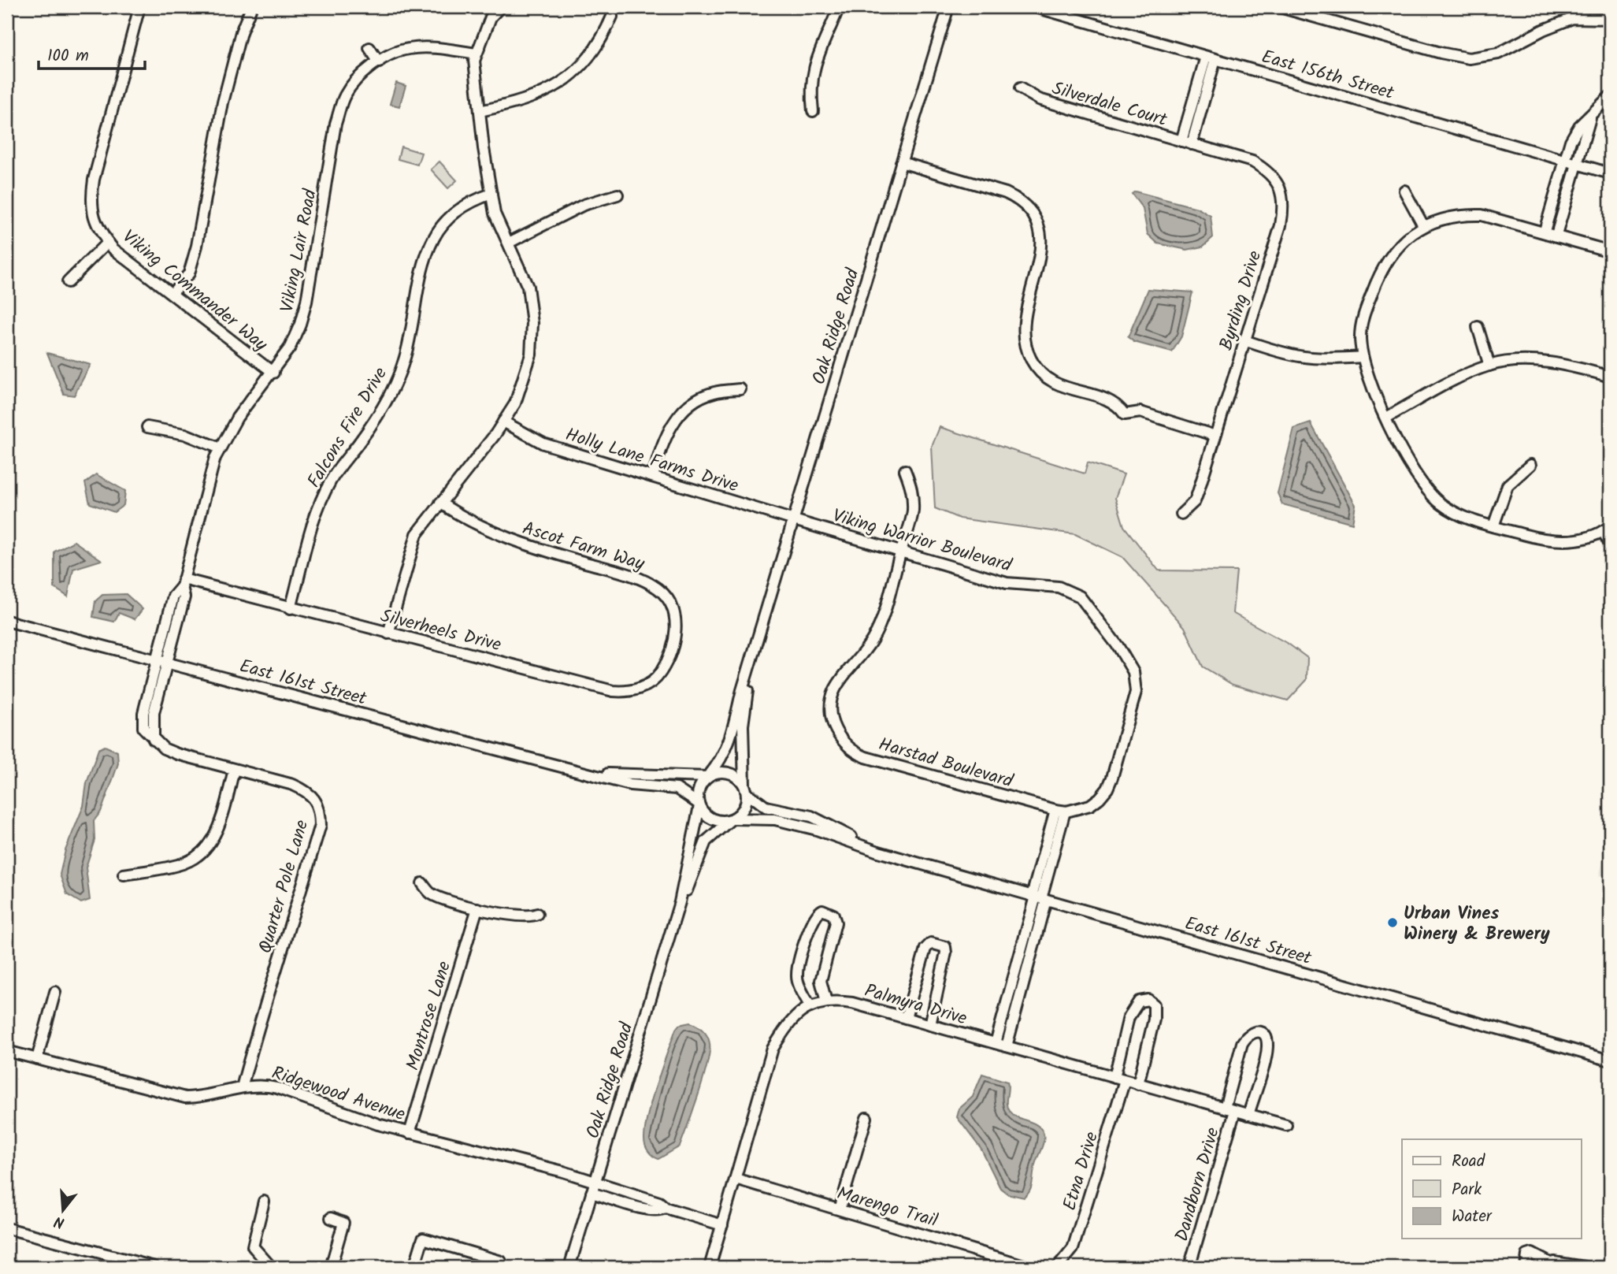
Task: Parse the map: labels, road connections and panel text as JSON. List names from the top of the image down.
{
  "streets": {
    "street": [
      "East 156th Street",
      "Silverdale Court",
      "Viking Lair Road",
      "Viking Commander Way",
      "Byrding Drive",
      "Oak Ridge Road",
      "Falcons Fire Drive",
      "Holly Lane Farms Drive",
      "Viking Warrior Boulevard",
      "Ascot Farm Way",
      "Silverheels Drive",
      "East 161st Street",
      "Harstad Boulevard",
      "Quarter Pole Lane",
      "Palmyra Drive",
      "Montrose Lane",
      "Ridgewood Avenue",
      "Etna Drive",
      "Dandborn Drive",
      "Marengo Trail"
    ]
  },
  "crossings": [
    ["Silverdale Court", "Byrding Drive"],
    ["Viking Lair Road", "Viking Commander Way"],
    ["Viking Lair Road", "Silverheels Drive"],
    ["Viking Lair Road", "East 161st Street"],
    ["Oak Ridge Road", "Holly Lane Farms Drive"],
    ["Oak Ridge Road", "Viking Warrior Boulevard"],
    ["Oak Ridge Road", "East 161st Street"],
    ["Oak Ridge Road", "Ridgewood Avenue"],
    ["Falcons Fire Drive", "Silverheels Drive"],
    ["Holly Lane Farms Drive", "Viking Warrior Boulevard"],
    ["Viking Warrior Boulevard", "Harstad Boulevard"],
    ["Ascot Farm Way", "Silverheels Drive"],
    ["Quarter Pole Lane", "Ridgewood Avenue"],
    ["Palmyra Drive", "Etna Drive"],
    ["Palmyra Drive", "Dandborn Drive"],
    ["Palmyra Drive", "Marengo Trail"],
    ["Montrose Lane", "Ridgewood Avenue"]
  ],
  "places": ["Urban Vines Winery & Brewery"],
  "legend": ["Road", "Park", "Water"],
  "scale_bar": "100 m",
  "north": "bottom"
}
